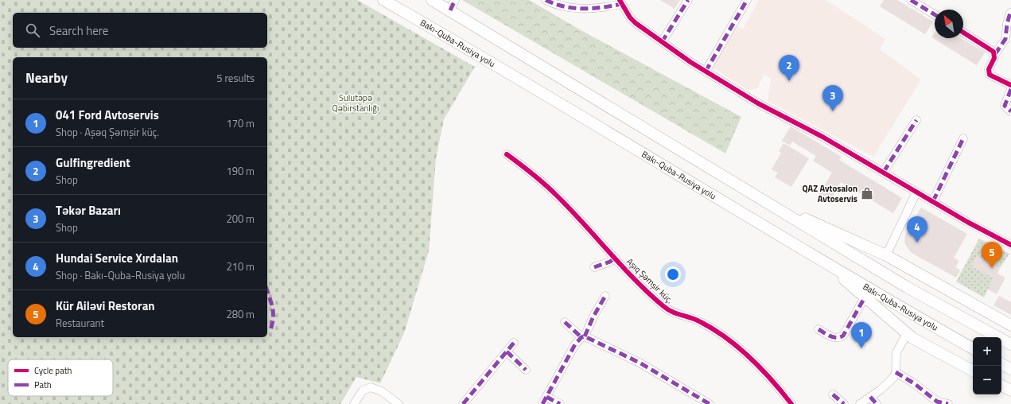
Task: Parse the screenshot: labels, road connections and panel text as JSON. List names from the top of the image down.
{
  "streets": {
    "highway": ["Bakı-Quba-Rusiya yolu"],
    "street": ["Aşıq Şəmşir küç."]
  },
  "parks": ["Sulutəpə Qəbirstanlığı"],
  "places": {
    "shop": ["QAZ Avtosalon Avtoservis"]
  },
  "legend": ["Cycle path", "Path"],
  "north": "top left",
  "page": {
    "search": "Search here",
    "pins": [
      "2",
      "3",
      "4",
      "5",
      "1"
    ],
    "heading": ["Nearby", "5 results"],
    "list": [
      {
        "mark": "1",
        "name": "041 Ford Avtoservis",
        "note": "Shop · Aşəq Şəmşir küç.",
        "value": "170 m"
      },
      {
        "mark": "2",
        "name": "Gulfingredient",
        "note": "Shop",
        "value": "190 m"
      },
      {
        "mark": "3",
        "name": "Təkər Bazarı",
        "note": "Shop",
        "value": "200 m"
      },
      {
        "mark": "4",
        "name": "Hundai Service Xırdalan",
        "note": "Shop · Bakı-Quba-Rusiya yolu",
        "value": "210 m"
      },
      {
        "mark": "5",
        "name": "Kür Ailəvi Restoran",
        "note": "Restaurant",
        "value": "280 m"
      }
    ],
    "map_buttons": ["+", "−"]
  }
}
